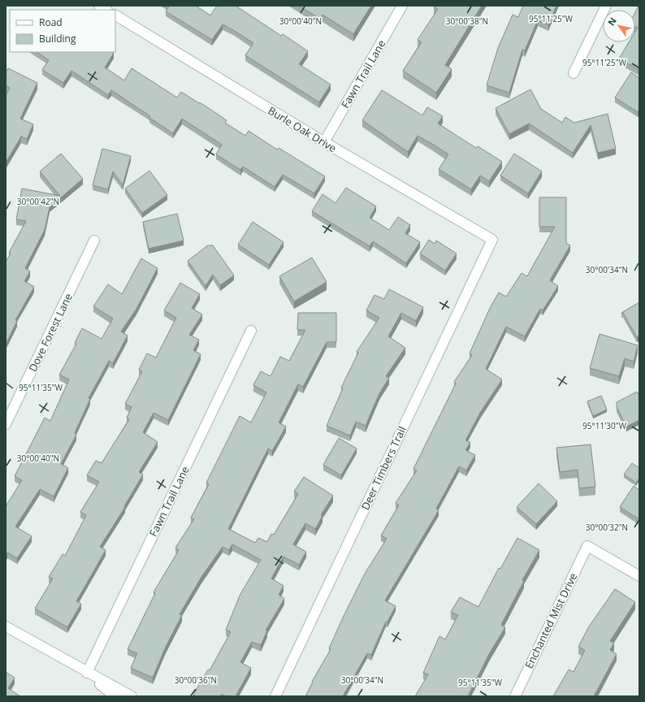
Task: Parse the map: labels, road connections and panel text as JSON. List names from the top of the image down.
{
  "streets": {
    "street": [
      "Fawn Trail Lane",
      "Burle Oak Drive",
      "Dove Forest Lane",
      "Deer Timbers Trail",
      "Enchanted Mist Drive"
    ]
  },
  "crossings": [
    ["Fawn Trail Lane", "Burle Oak Drive"],
    ["Burle Oak Drive", "Deer Timbers Trail"]
  ],
  "legend": ["Road", "Building"],
  "north": "top left",
  "coordinates": [
    "95°11'25\"W",
    "30°00'40\"N",
    "30°00'38\"N",
    "30°00'42\"N",
    "30°00'34\"N",
    "95°11'35\"W",
    "95°11'30\"W",
    "30°00'32\"N",
    "30°00'36\"N"
  ]
}
